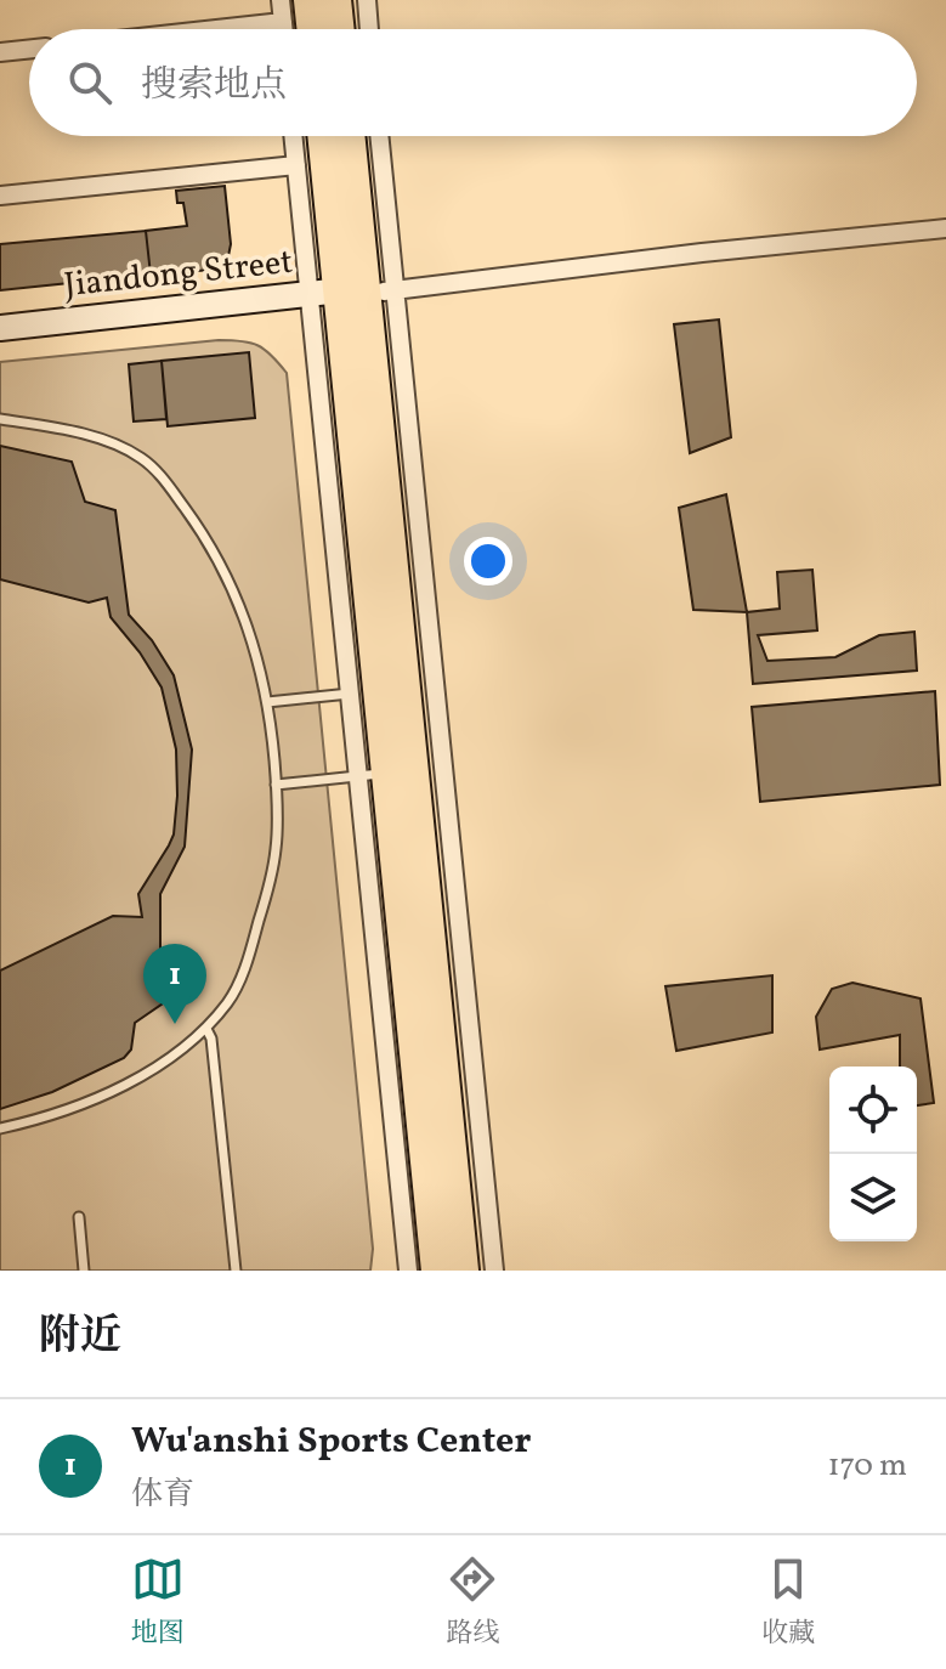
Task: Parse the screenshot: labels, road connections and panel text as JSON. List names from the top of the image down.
{
  "streets": {
    "street": ["Jiandong Street"]
  },
  "page": {
    "search": "搜索地点",
    "pins": "1",
    "heading": "附近",
    "list": [
      {
        "mark": "1",
        "name": "Wu'anshi Sports Center",
        "note": "体育",
        "value": "170 m"
      }
    ],
    "nav": ["地图", "路线", "收藏"]
  }
}
